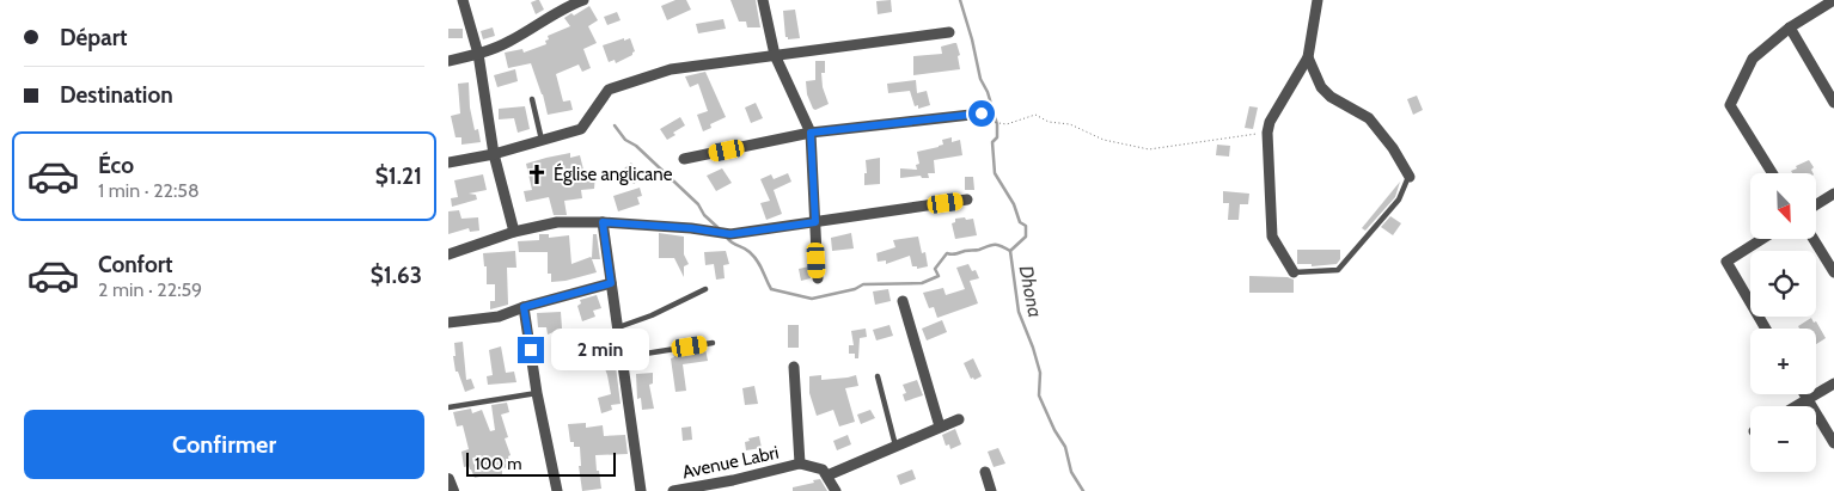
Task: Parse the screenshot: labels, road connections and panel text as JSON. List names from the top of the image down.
{
  "streets": {
    "street": ["Avenue Labri"]
  },
  "water": ["Dhona"],
  "places": {
    "church": ["Église anglicane"]
  },
  "scale_bar": "100 m",
  "north": "bottom right",
  "page": {
    "banner": ["Départ", "Destination"],
    "list": [
      {
        "name": "Éco",
        "note": "1 min · 22:58",
        "value": "$1.21"
      },
      {
        "name": "Confort",
        "note": "2 min · 22:59",
        "value": "$1.63"
      }
    ],
    "map_buttons": ["+", "−"],
    "bubble": "2 min",
    "buttons": "Confirmer",
    "scale": "100 m"
  }
}
